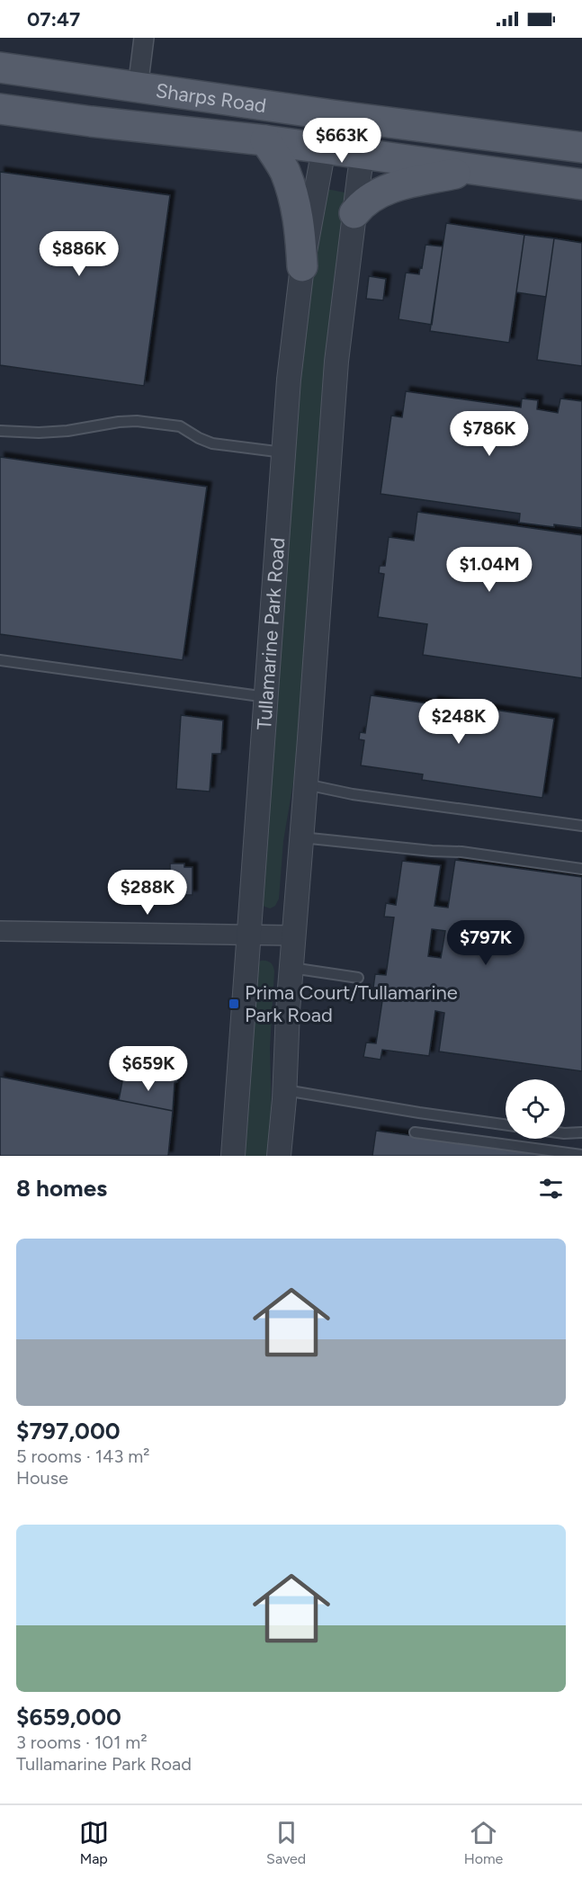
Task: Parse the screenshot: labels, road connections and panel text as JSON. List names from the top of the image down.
{
  "streets": {
    "main road": ["Sharps Road"],
    "street": ["Tullamarine Park Road"]
  },
  "crossings": [
    ["Sharps Road", "Tullamarine Park Road"]
  ],
  "places": {
    "transit": ["Prima Court/Tullamarine Park Road"]
  },
  "page": {
    "status": "07:47",
    "price": [
      "$663K",
      "$886K",
      "$786K",
      "$1.04M",
      "$248K",
      "$288K",
      "$797K",
      "$659K"
    ],
    "heading": "8 homes",
    "list": [
      {
        "name": "$797,000",
        "note": "5 rooms · 143 m² · House"
      },
      {
        "name": "$659,000",
        "note": "3 rooms · 101 m² · Tullamarine Park Road"
      }
    ],
    "tabs": ["Map", "Saved", "Home"]
  }
}
